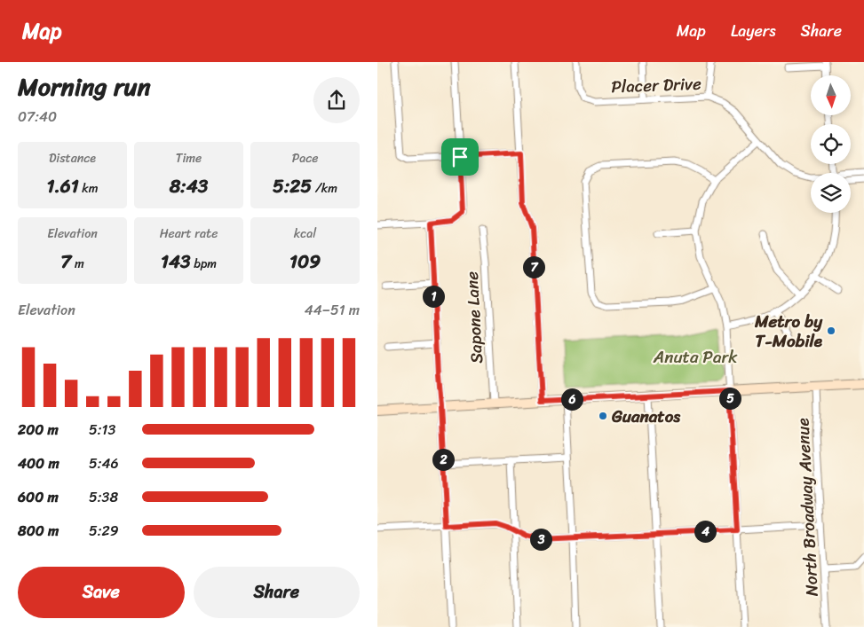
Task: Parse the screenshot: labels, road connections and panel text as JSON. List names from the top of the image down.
{
  "streets": {
    "street": ["Placer Drive", "Sapone Lane", "North Broadway Avenue"]
  },
  "parks": ["Anuta Park"],
  "places": ["Metro by T-Mobile", "Guanatos"],
  "north": "bottom",
  "page": {
    "header": "Map",
    "nav": ["Map", "Layers", "Share"],
    "heading": ["Morning run", "07:40"],
    "stats": [
      ["Distance", "1.61 km"],
      ["Time", "8:43"],
      ["Pace", "5:25 /km"],
      ["Elevation", "7 m"],
      ["Heart rate", "143 bpm"],
      ["kcal", "109"]
    ],
    "pins": [
      "7",
      "1",
      "5",
      "6",
      "2",
      "4",
      "3"
    ],
    "chart": ["Elevation", "44–51 m"],
    "list": [
      {
        "name": "200 m",
        "note": "5:13"
      },
      {
        "name": "400 m",
        "note": "5:46"
      },
      {
        "name": "600 m",
        "note": "5:38"
      },
      {
        "name": "800 m",
        "note": "5:29"
      }
    ],
    "buttons": ["Save", "Share"]
  }
}
